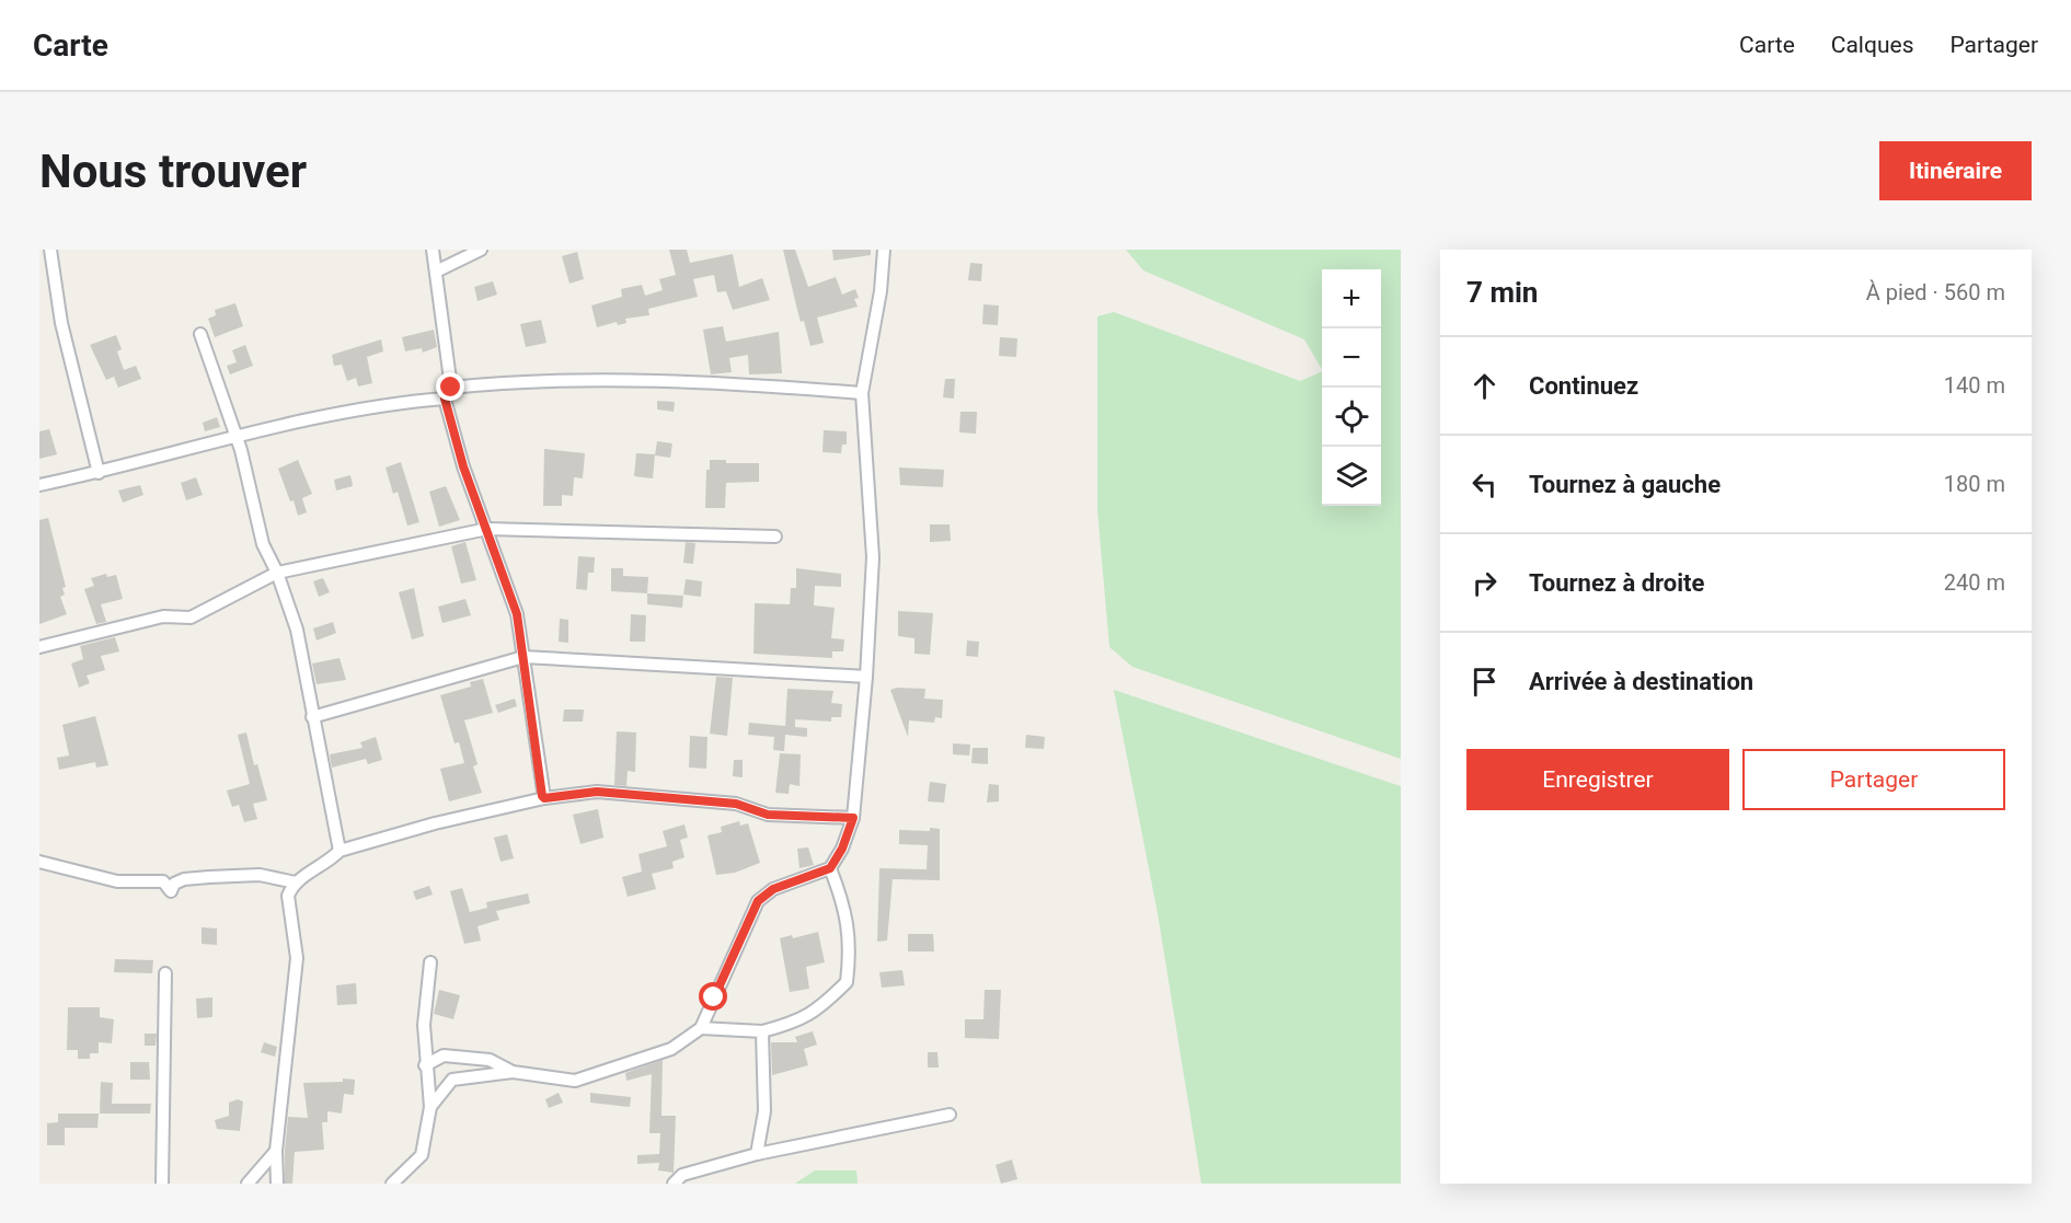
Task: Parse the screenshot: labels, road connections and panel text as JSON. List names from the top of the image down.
{
  "page": {
    "header": "Carte",
    "nav": ["Carte", "Calques", "Partager"],
    "buttons": [
      "Itinéraire",
      ["Enregistrer", "Partager"]
    ],
    "title": "Nous trouver",
    "heading": ["7 min", "À pied · 560 m"],
    "map_buttons": ["+", "−"],
    "list": [
      ["Continuez", "140 m"],
      ["Tournez à gauche", "180 m"],
      ["Tournez à droite", "240 m"],
      "Arrivée à destination"
    ]
  }
}
